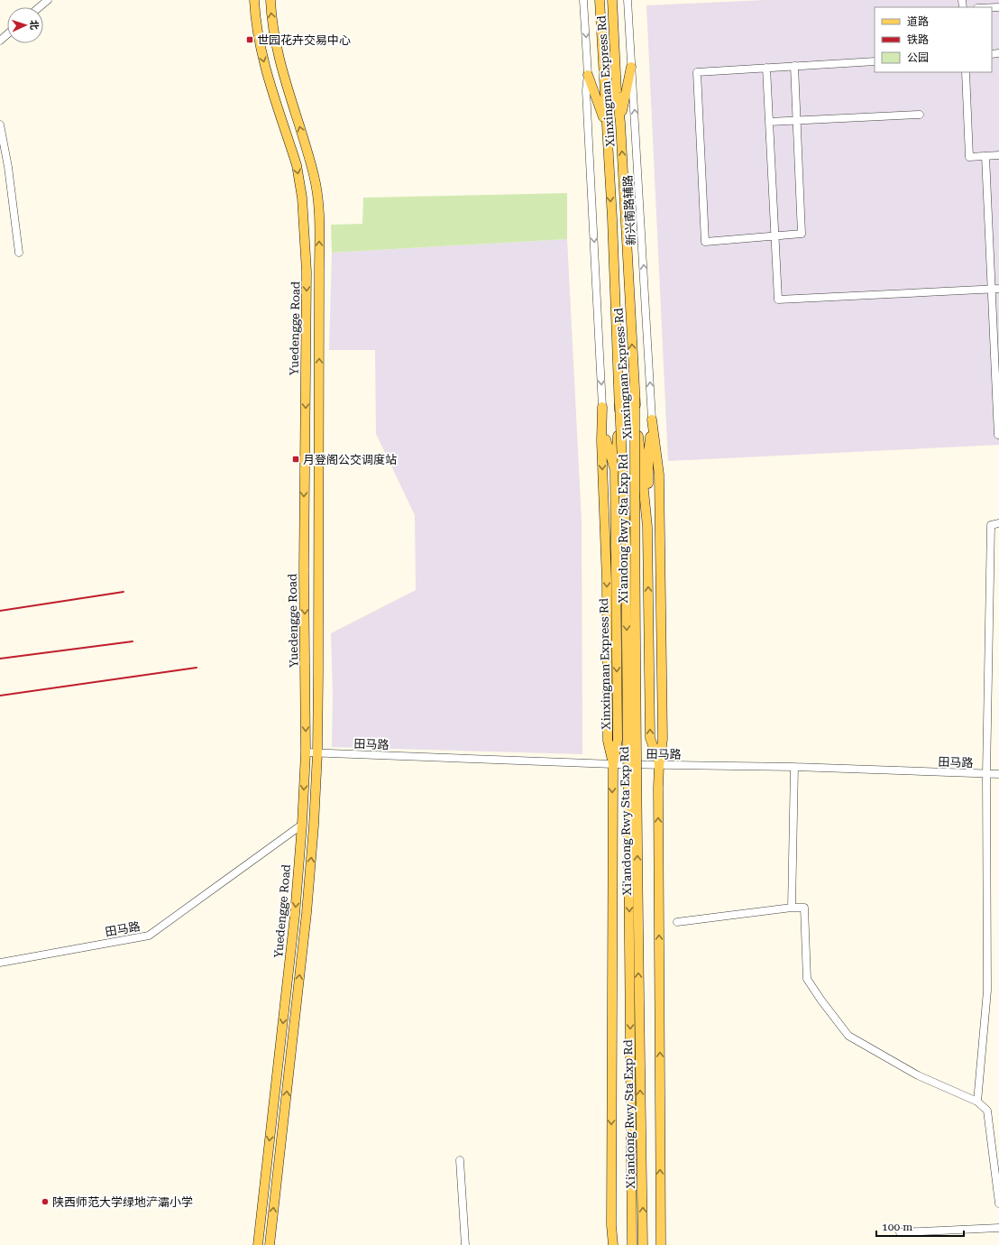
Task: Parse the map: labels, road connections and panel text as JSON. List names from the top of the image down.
{
  "streets": {
    "main road": ["Xinxingnan Express Rd", "Yuedengge Road", "Xi'andong Rwy Sta Exp Rd"],
    "street": ["新兴南路辅路", "田马路"]
  },
  "crossings": [
    ["Xinxingnan Express Rd", "Xi'andong Rwy Sta Exp Rd"],
    ["Xinxingnan Express Rd", "田马路"],
    ["Yuedengge Road", "田马路"]
  ],
  "places": {
    "transit": ["世园花卉交易中心", "月登阁公交调度站"],
    "other": ["陕西师范大学绿地浐灞小学"]
  },
  "legend": ["道路", "铁路", "公园"],
  "scale_bar": "100 m",
  "north": "right"
}
